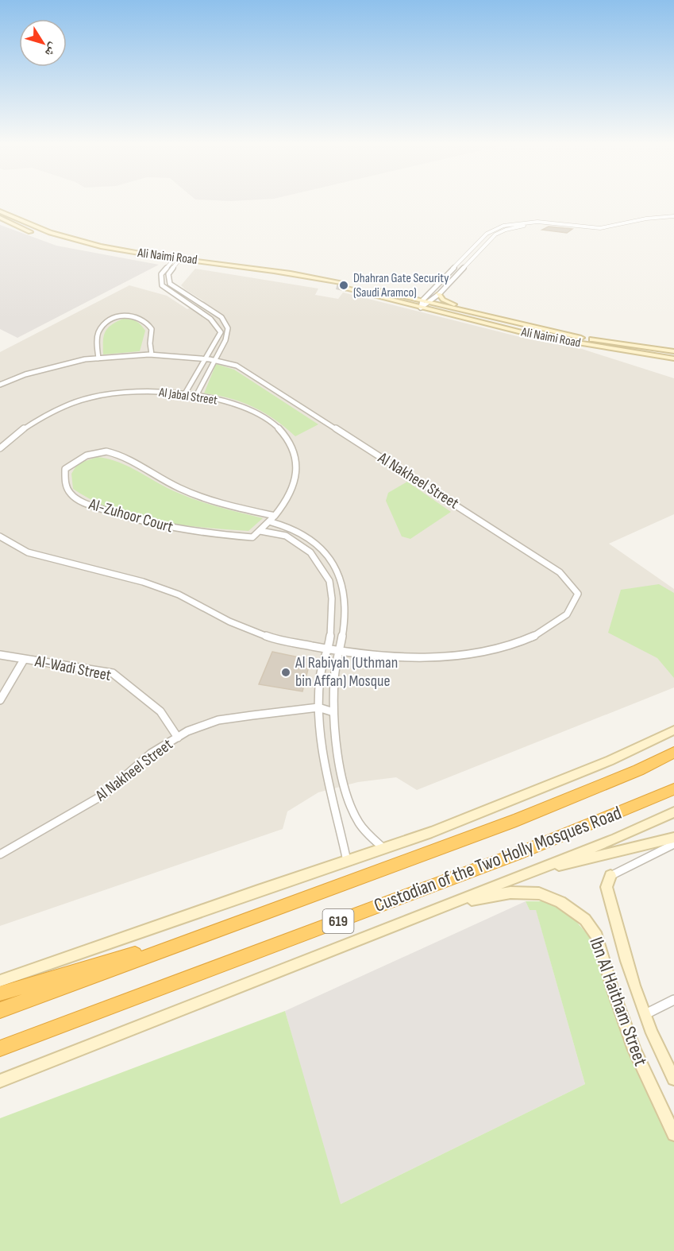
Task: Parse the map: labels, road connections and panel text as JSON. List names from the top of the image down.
{
  "streets": {
    "highway": ["Custodian of the Two Holly Mosques Road", "619"],
    "main road": ["Ali Naimi Road", "Ibn Al Haitham Street"],
    "street": [
      "Al Jabal Street",
      "Al Nakheel Street",
      "Al-Zuhoor Court",
      "Al-Wadi Street"
    ]
  },
  "crossings": [
    ["Al Jabal Street", "Al-Zuhoor Court"],
    ["Al Nakheel Street", "Al-Wadi Street"]
  ],
  "places": ["Dhahran Gate Security (Saudi Aramco)", "Al Rabiyah (Uthman bin Affan) Mosque"],
  "north": "bottom right"
}
